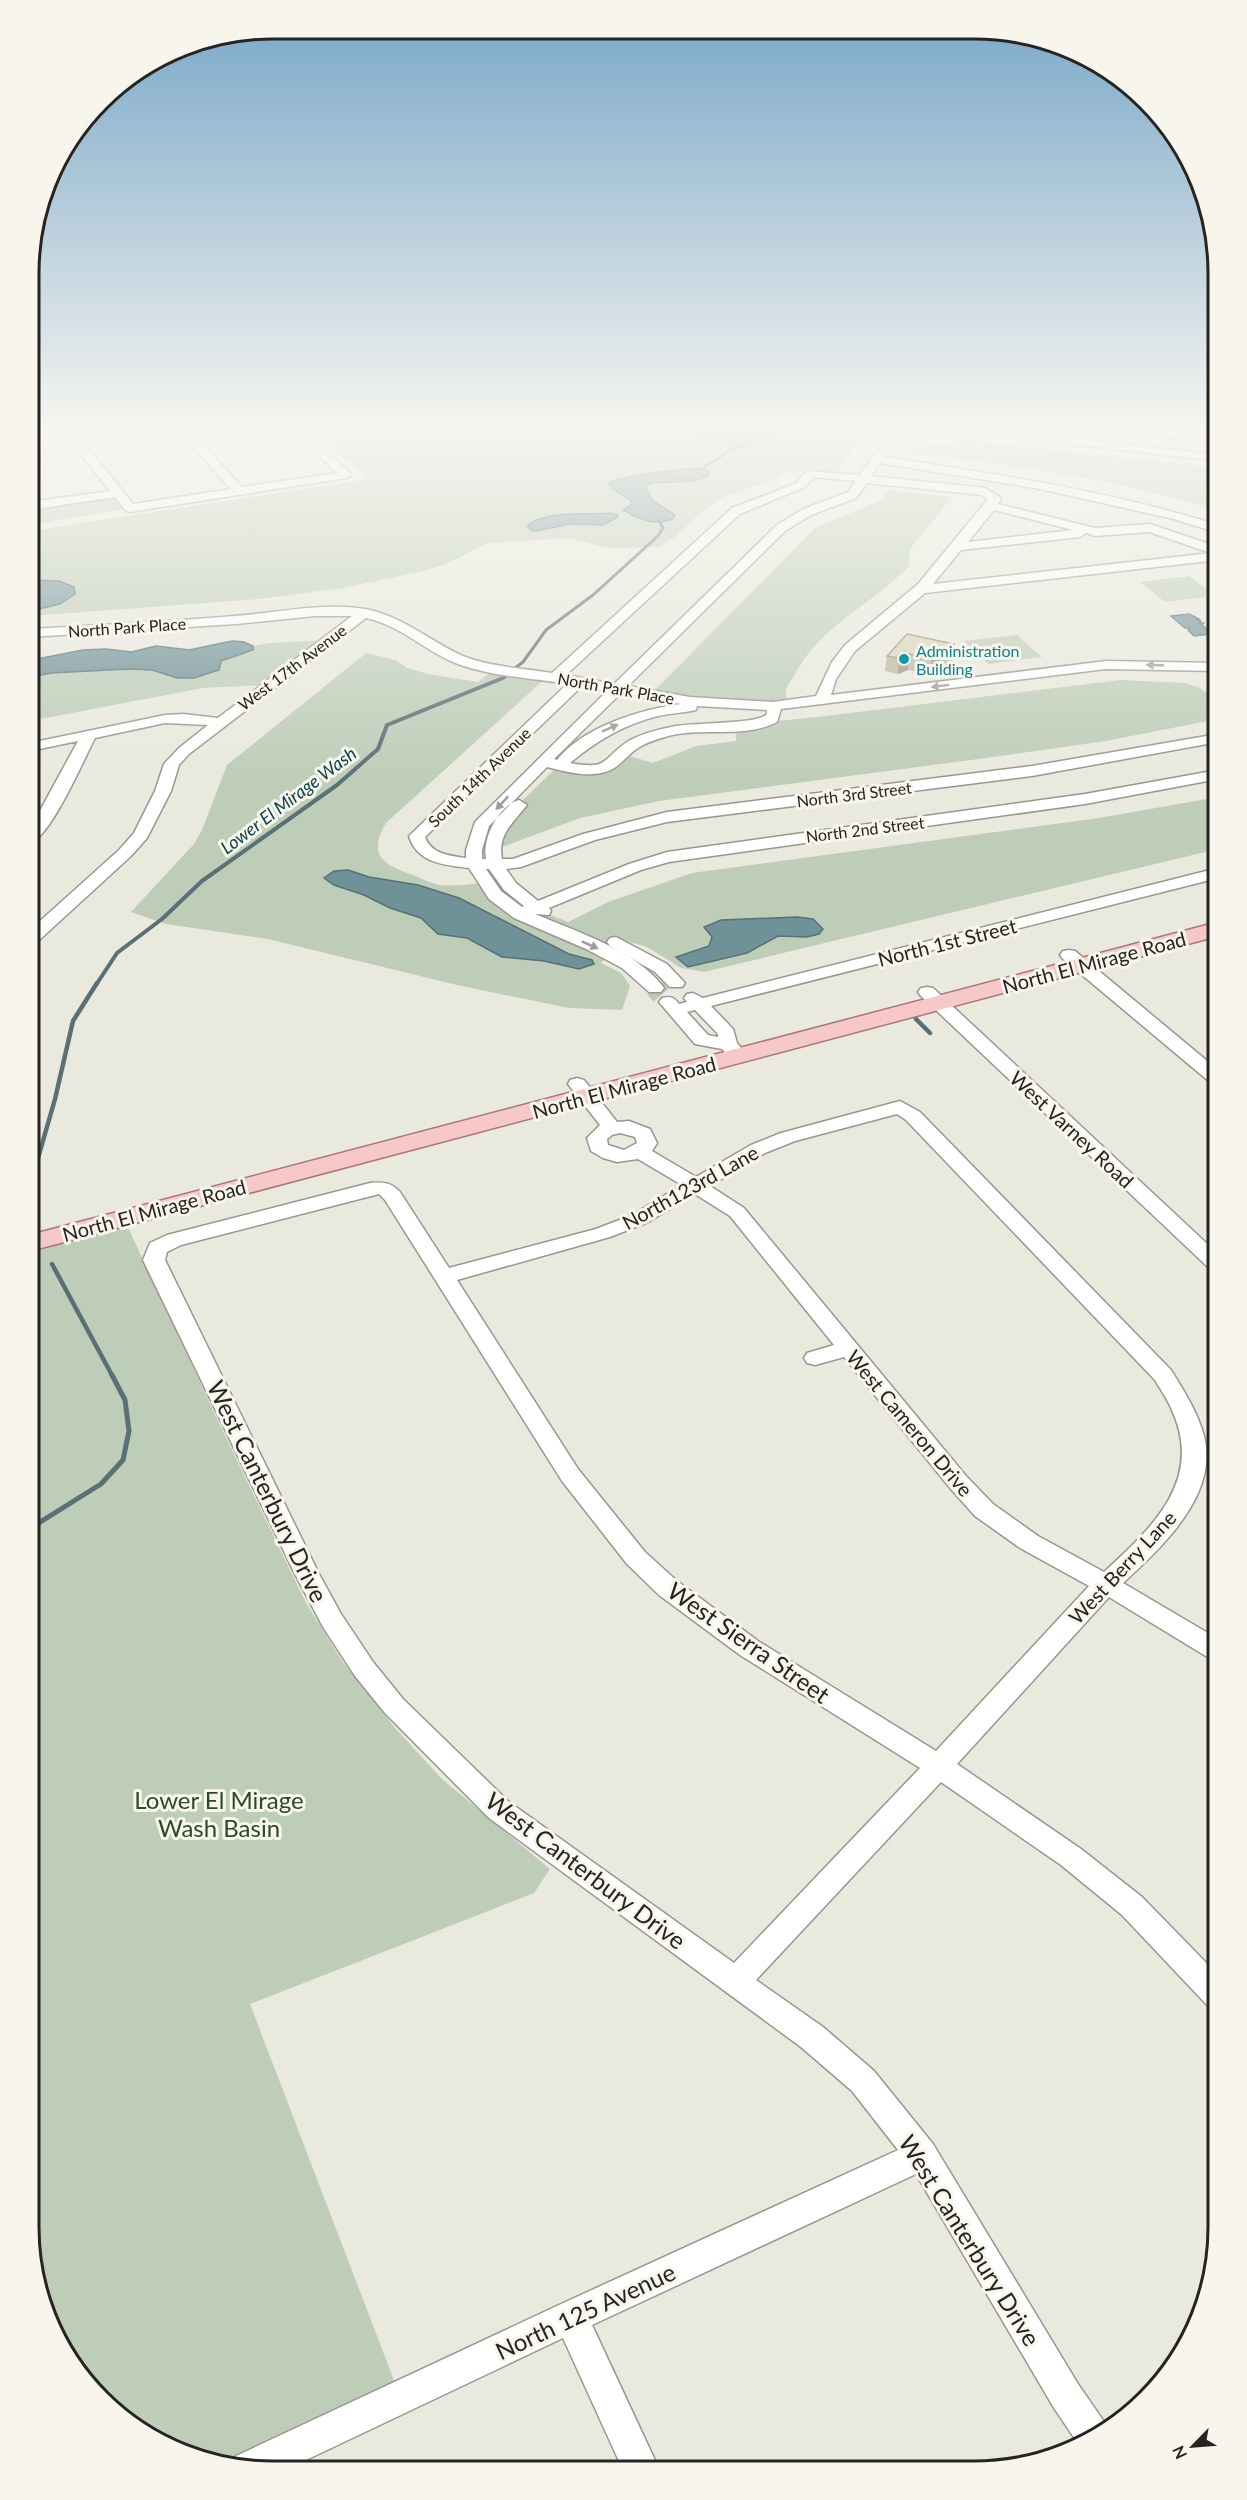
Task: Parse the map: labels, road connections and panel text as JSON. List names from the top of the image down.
{
  "streets": {
    "main road": ["North El Mirage Road"],
    "street": [
      "North Park Place",
      "West 17th Avenue",
      "South 14th Avenue",
      "North 3rd Street",
      "North 2nd Street",
      "North 1st Street",
      "West Varney Road",
      "North123rd Lane",
      "West Cameron Drive",
      "West Canterbury Drive",
      "West Berry Lane",
      "West Sierra Street",
      "North 125 Avenue"
    ]
  },
  "crossings": [
    ["North Park Place", "West 17th Avenue"],
    ["North Park Place", "South 14th Avenue"],
    ["South 14th Avenue", "North 3rd Street"],
    ["North El Mirage Road", "West Varney Road"],
    ["North El Mirage Road", "West Cameron Drive"],
    ["North123rd Lane", "West Cameron Drive"],
    ["North123rd Lane", "West Berry Lane"],
    ["North123rd Lane", "West Sierra Street"],
    ["West Cameron Drive", "West Berry Lane"],
    ["West Canterbury Drive", "West Berry Lane"],
    ["West Canterbury Drive", "West Sierra Street"],
    ["West Canterbury Drive", "North 125 Avenue"],
    ["West Berry Lane", "West Sierra Street"]
  ],
  "water": ["Lower El Mirage Wash"],
  "parks": ["Lower El Mirage Wash Basin"],
  "places": ["Administration Building"],
  "north": "bottom left"
}
